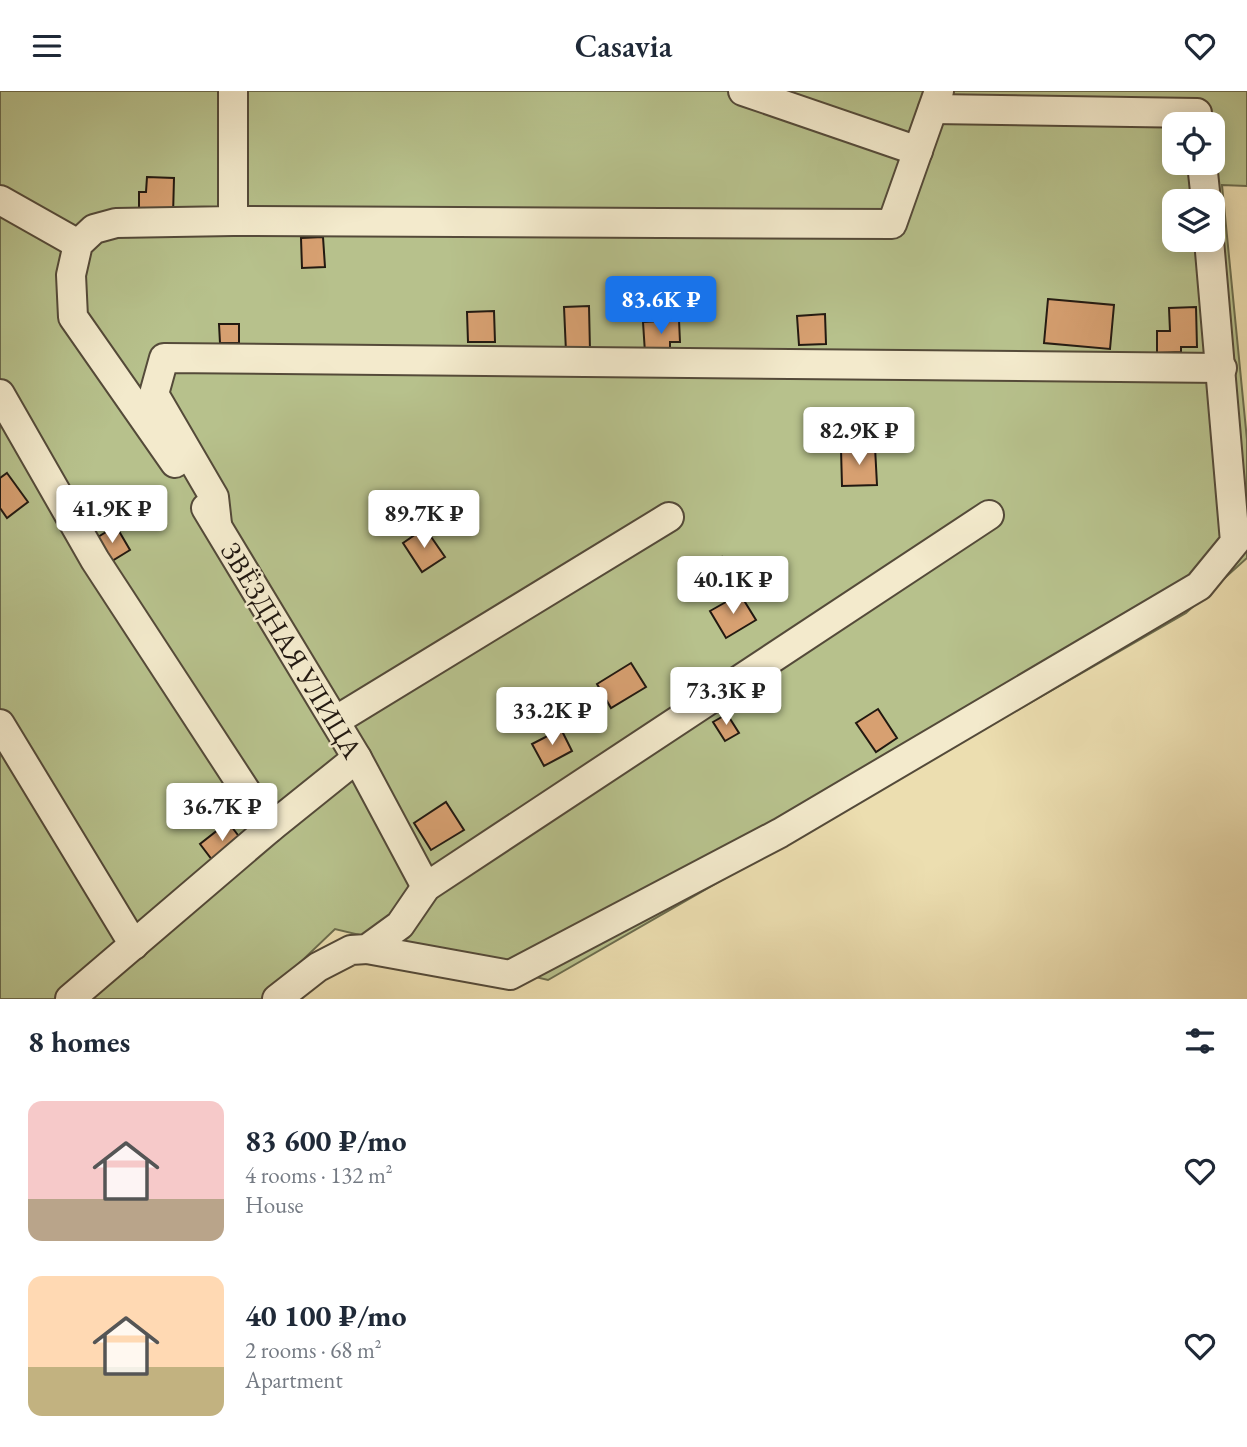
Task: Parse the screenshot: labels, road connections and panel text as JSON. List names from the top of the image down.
{
  "streets": {
    "lane": ["ЗВЁЗДНАЯ УЛИЦА"]
  },
  "page": {
    "header": "Casavia",
    "price": [
      "83.6K ₽",
      "82.9K ₽",
      "41.9K ₽",
      "89.7K ₽",
      "40.1K ₽",
      "73.3K ₽",
      "33.2K ₽",
      "36.7K ₽"
    ],
    "heading": "8 homes",
    "list": [
      {
        "name": "83 600 ₽/mo",
        "note": "4 rooms · 132 m² · House"
      },
      {
        "name": "40 100 ₽/mo",
        "note": "2 rooms · 68 m² · Apartment"
      }
    ]
  }
}
